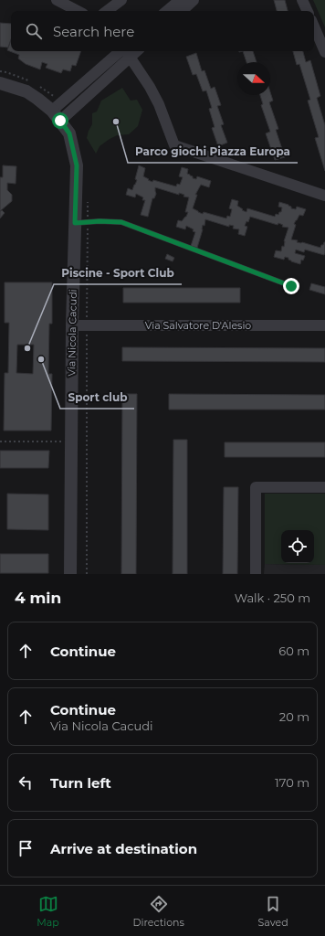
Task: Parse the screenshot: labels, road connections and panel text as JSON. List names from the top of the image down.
{
  "streets": {
    "street": ["Via Salvatore D'Alesio", "Via Nicola Cacudi"]
  },
  "crossings": [
    ["Via Salvatore D'Alesio", "Via Nicola Cacudi"]
  ],
  "places": ["Parco giochi Piazza Europa", "Piscine - Sport Club", "Sport club"],
  "north": "right",
  "page": {
    "search": "Search here",
    "heading": ["4 min", "Walk · 250 m"],
    "list": [
      ["Continue", "60 m"],
      ["Continue", "Via Nicola Cacudi", "20 m"],
      ["Turn left", "170 m"],
      "Arrive at destination"
    ],
    "nav": ["Map", "Directions", "Saved"]
  }
}
